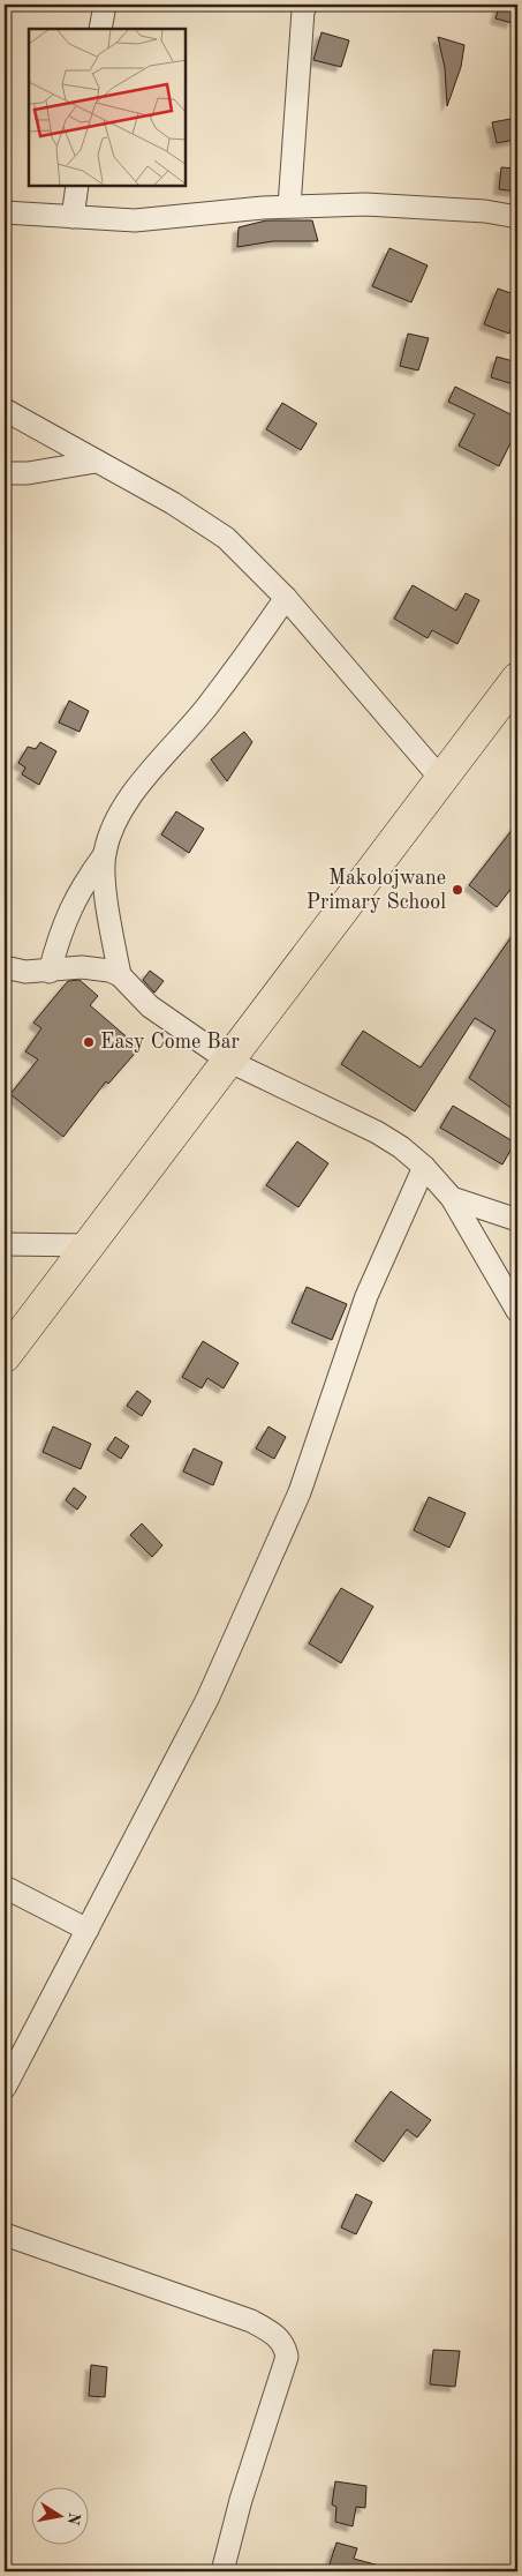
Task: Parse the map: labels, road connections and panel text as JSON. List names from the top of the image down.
{
  "places": ["Makolojwane Primary School", "Easy Come Bar"],
  "north": "right"
}
